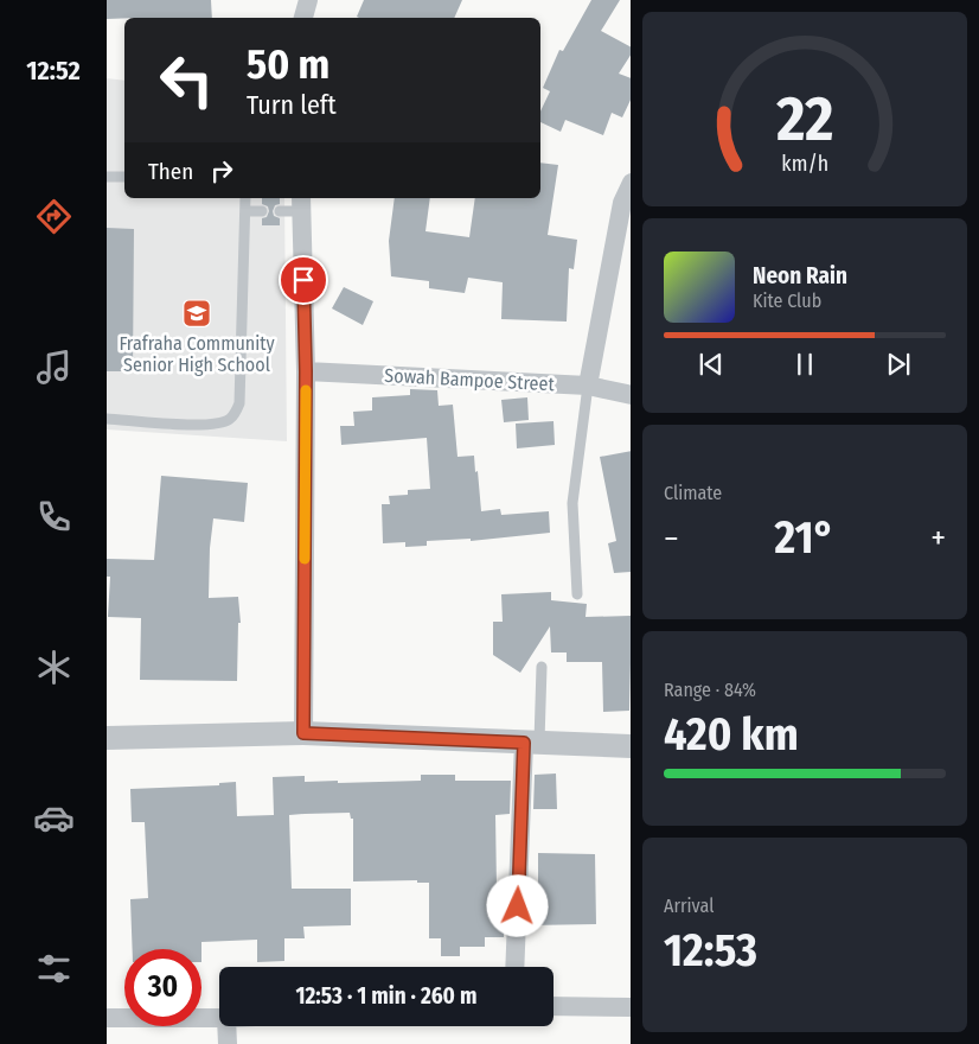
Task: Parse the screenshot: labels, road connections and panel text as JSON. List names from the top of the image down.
{
  "streets": {
    "street": ["Sowah Bampoe Street"]
  },
  "places": {
    "school or university": ["Frafraha Community Senior High School"]
  },
  "page": {
    "tabs": "12:52",
    "turn": ["50 m", "Turn left"],
    "then": "Then",
    "song": ["Neon Rain", "Kite Club"],
    "tile": [
      "Climate",
      ["Range · 84%", "420 km"],
      ["Arrival", "12:53"]
    ],
    "heat": ["−", "21°", "+"],
    "limit": "30",
    "trip": "12:53 · 1 min · 260 m",
    "gauge": ["22", "km/h"]
  }
}
